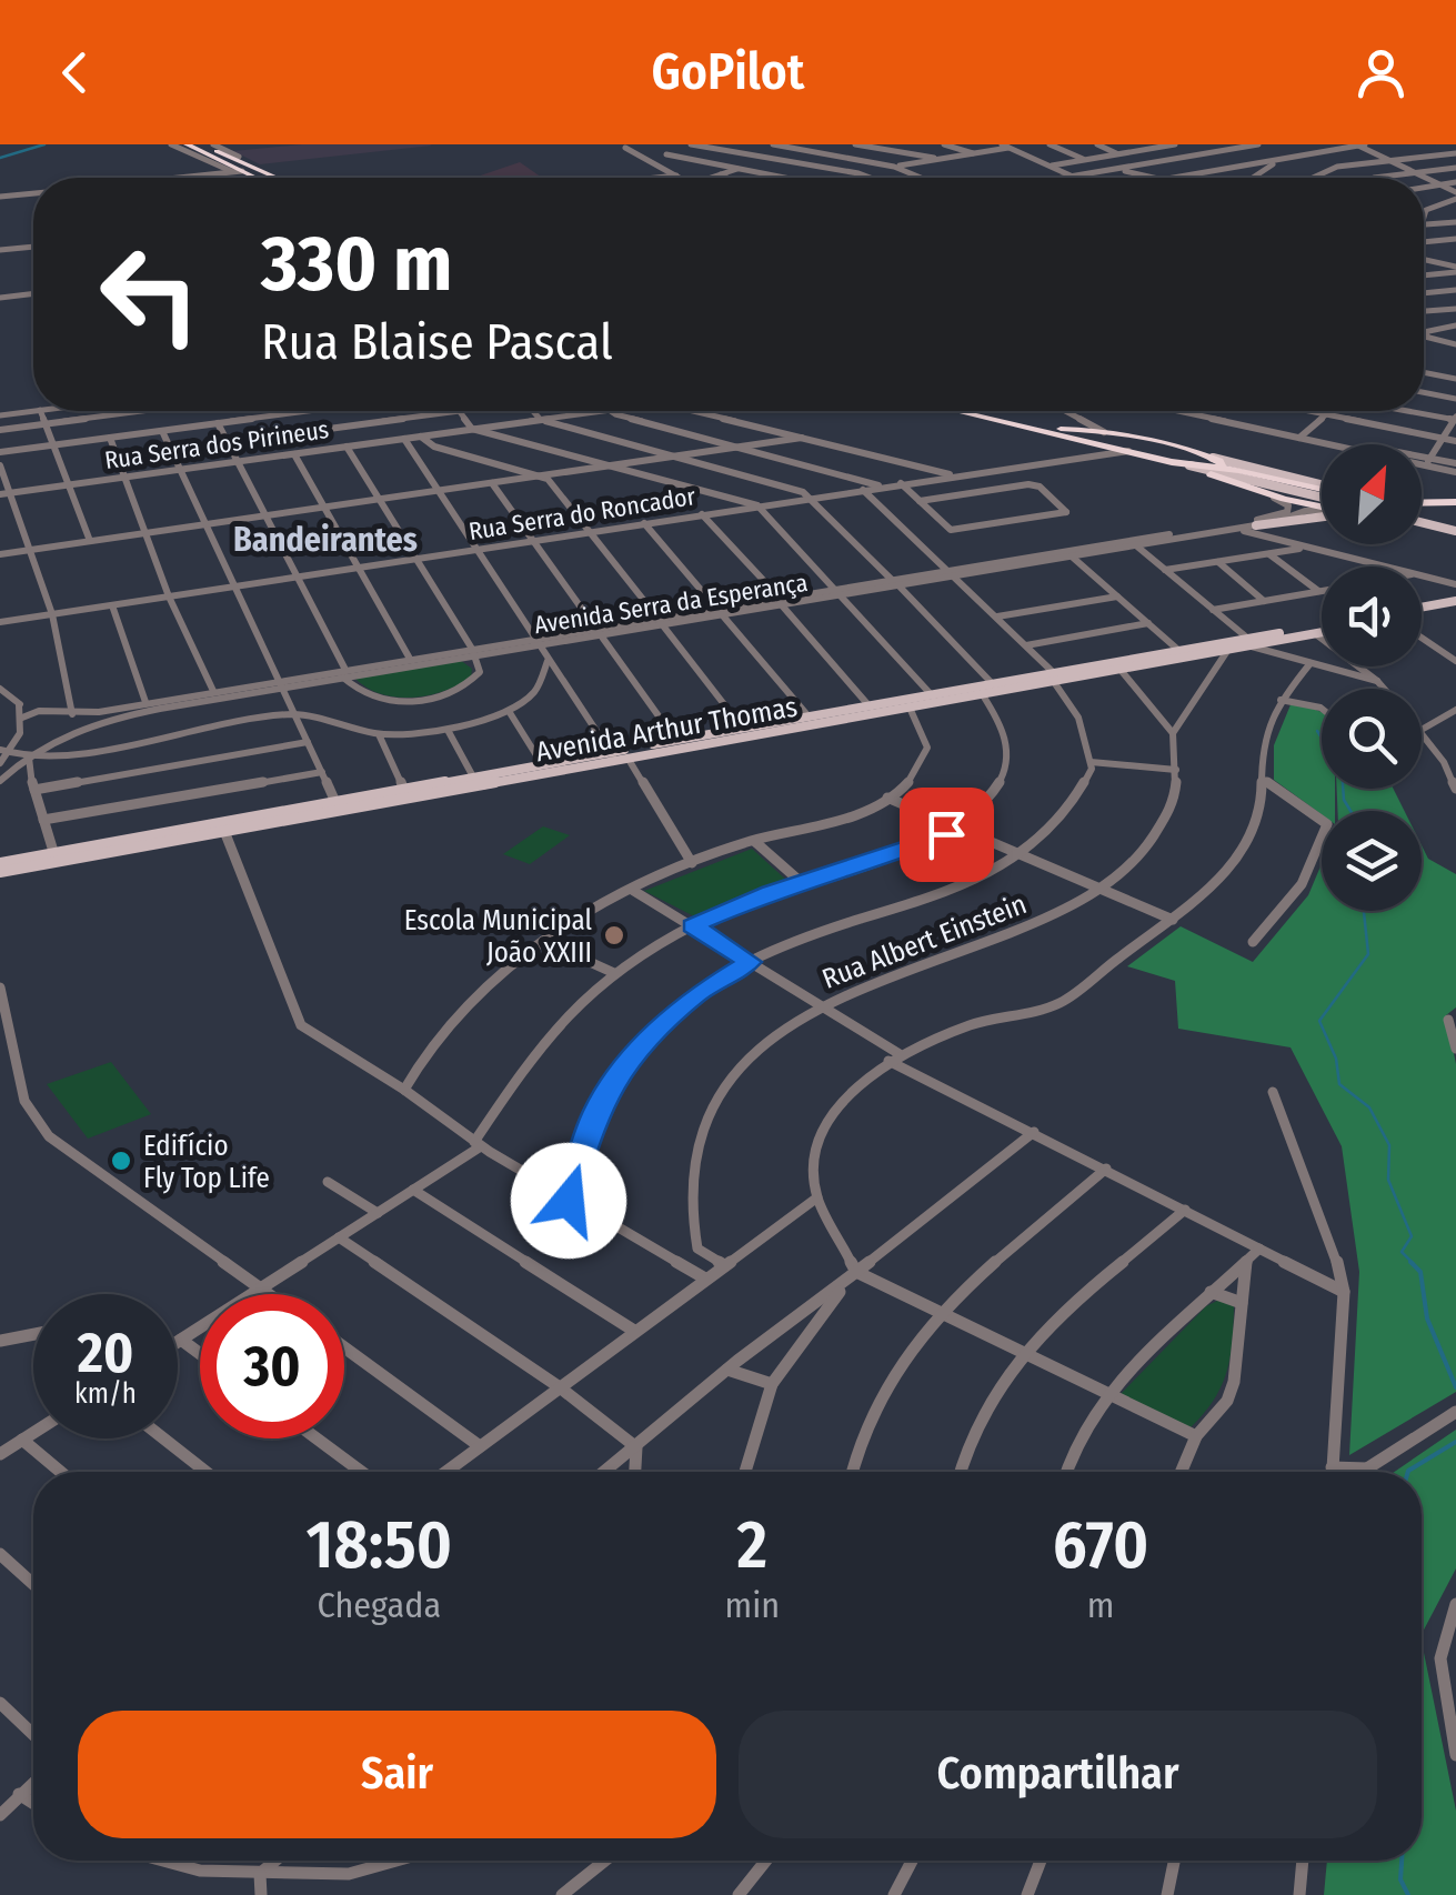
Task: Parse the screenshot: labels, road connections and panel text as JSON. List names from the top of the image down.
{
  "streets": {
    "main road": ["Avenida Arthur Thomas"],
    "street": [
      "Rua Serra dos Pirineus",
      "Rua Serra do Roncador",
      "Avenida Serra da Esperança",
      "Rua Albert Einstein"
    ]
  },
  "districts": ["Bandeirantes"],
  "places": ["Escola Municipal João XXIII", "Edifício Fly Top Life"],
  "north": "top right",
  "page": {
    "header": "GoPilot",
    "turn": ["330 m", "Rua Blaise Pascal"],
    "speed": "20 km/h",
    "limit": "30",
    "eta": [
      "18:50",
      "Chegada",
      "2",
      "min",
      "670",
      "m"
    ],
    "buttons": ["Sair", "Compartilhar"]
  }
}
